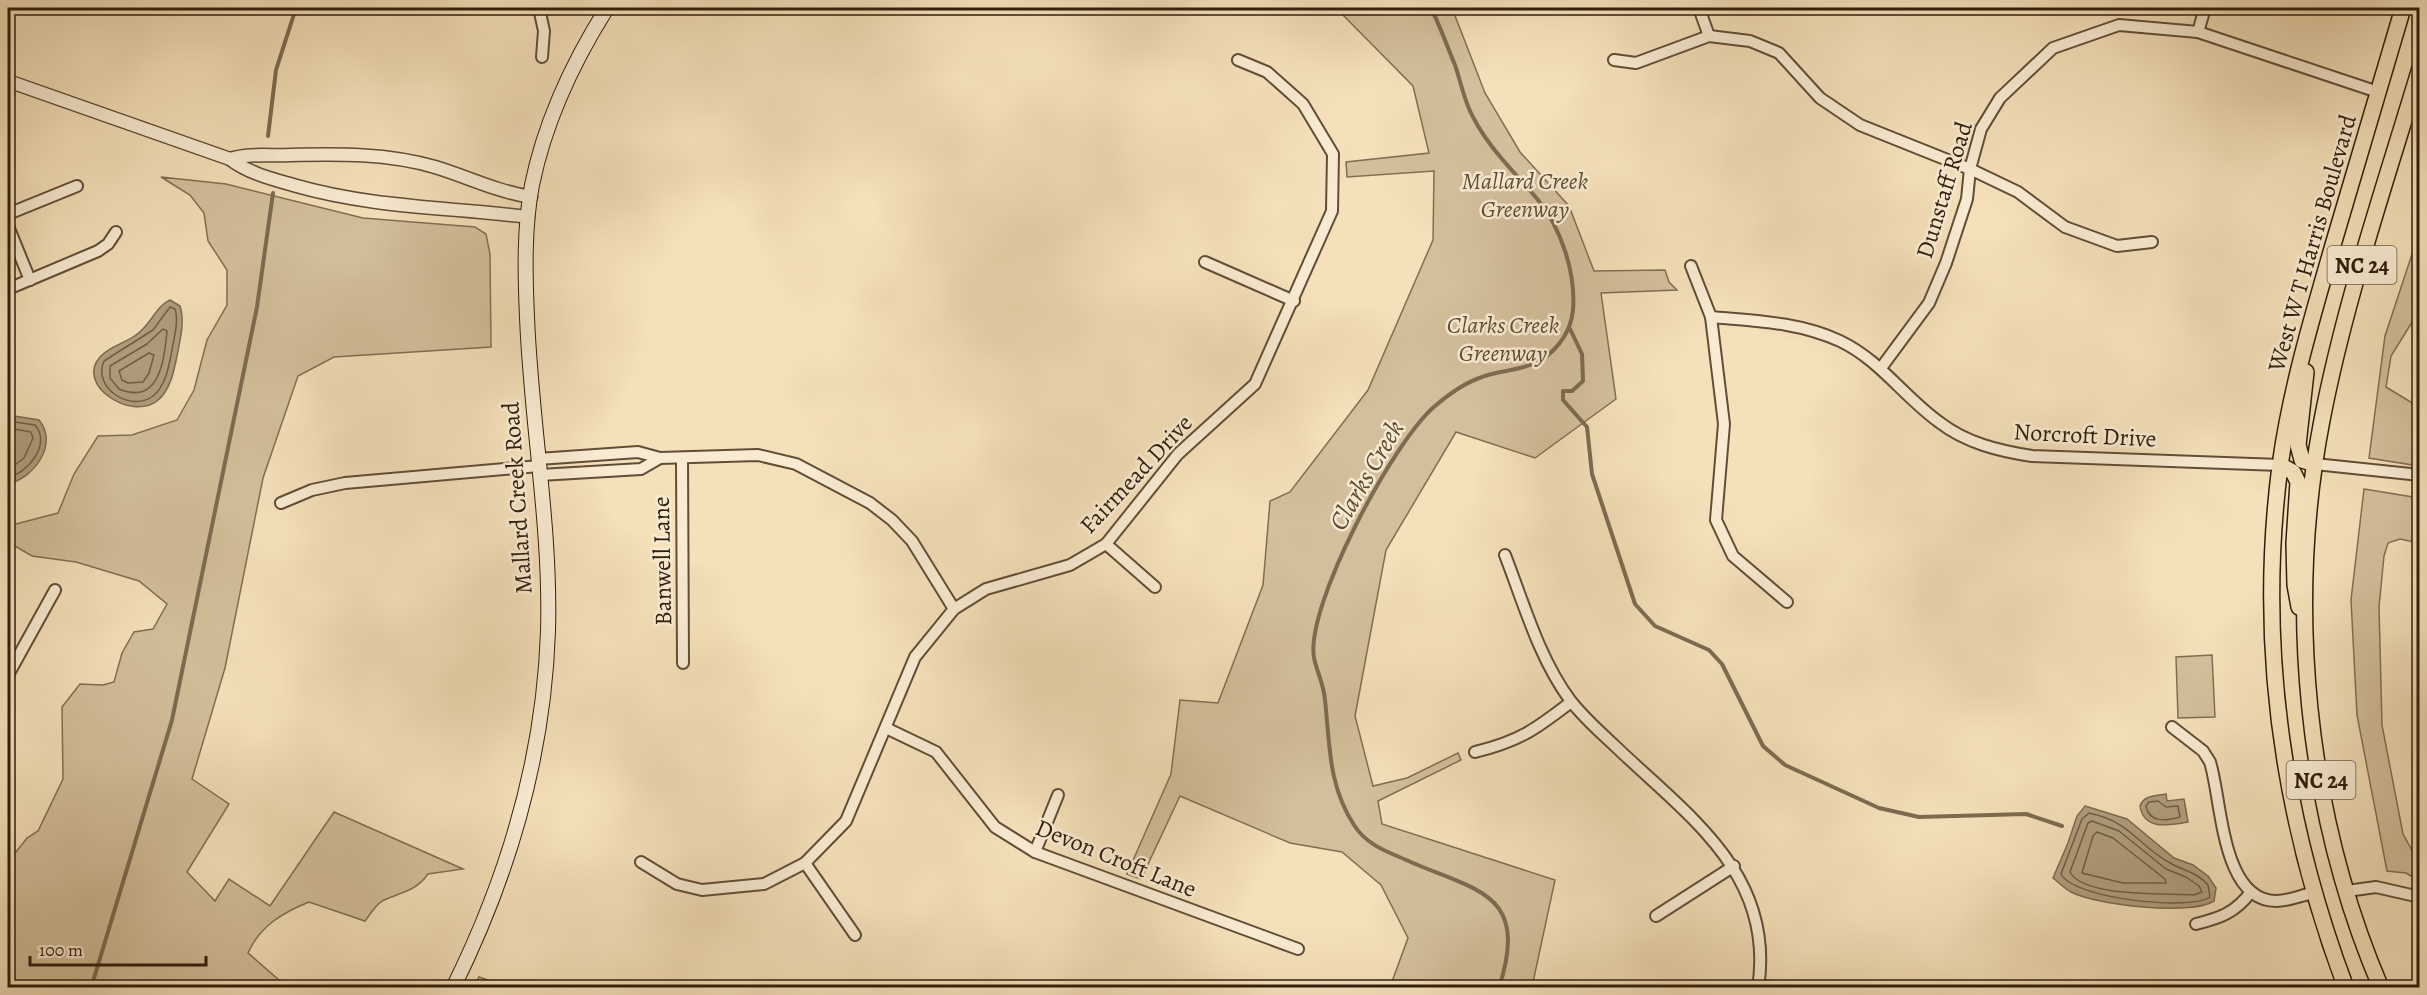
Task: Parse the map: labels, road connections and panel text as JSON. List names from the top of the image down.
{
  "streets": {
    "main road": ["West W T Harris Boulevard", "NC 24", "Mallard Creek Road"],
    "street": [
      "Dunstaff Road",
      "Norcroft Drive",
      "Fairmead Drive",
      "Banwell Lane",
      "Devon Croft Lane"
    ]
  },
  "crossings": [
    ["Dunstaff Road", "West W T Harris Boulevard"],
    ["Dunstaff Road", "Norcroft Drive"],
    ["West W T Harris Boulevard", "Norcroft Drive"],
    ["Fairmead Drive", "Devon Croft Lane"]
  ],
  "water": ["Clarks Creek"],
  "parks": ["Mallard Creek Greenway", "Clarks Creek Greenway"],
  "scale_bar": "100 m"
}
